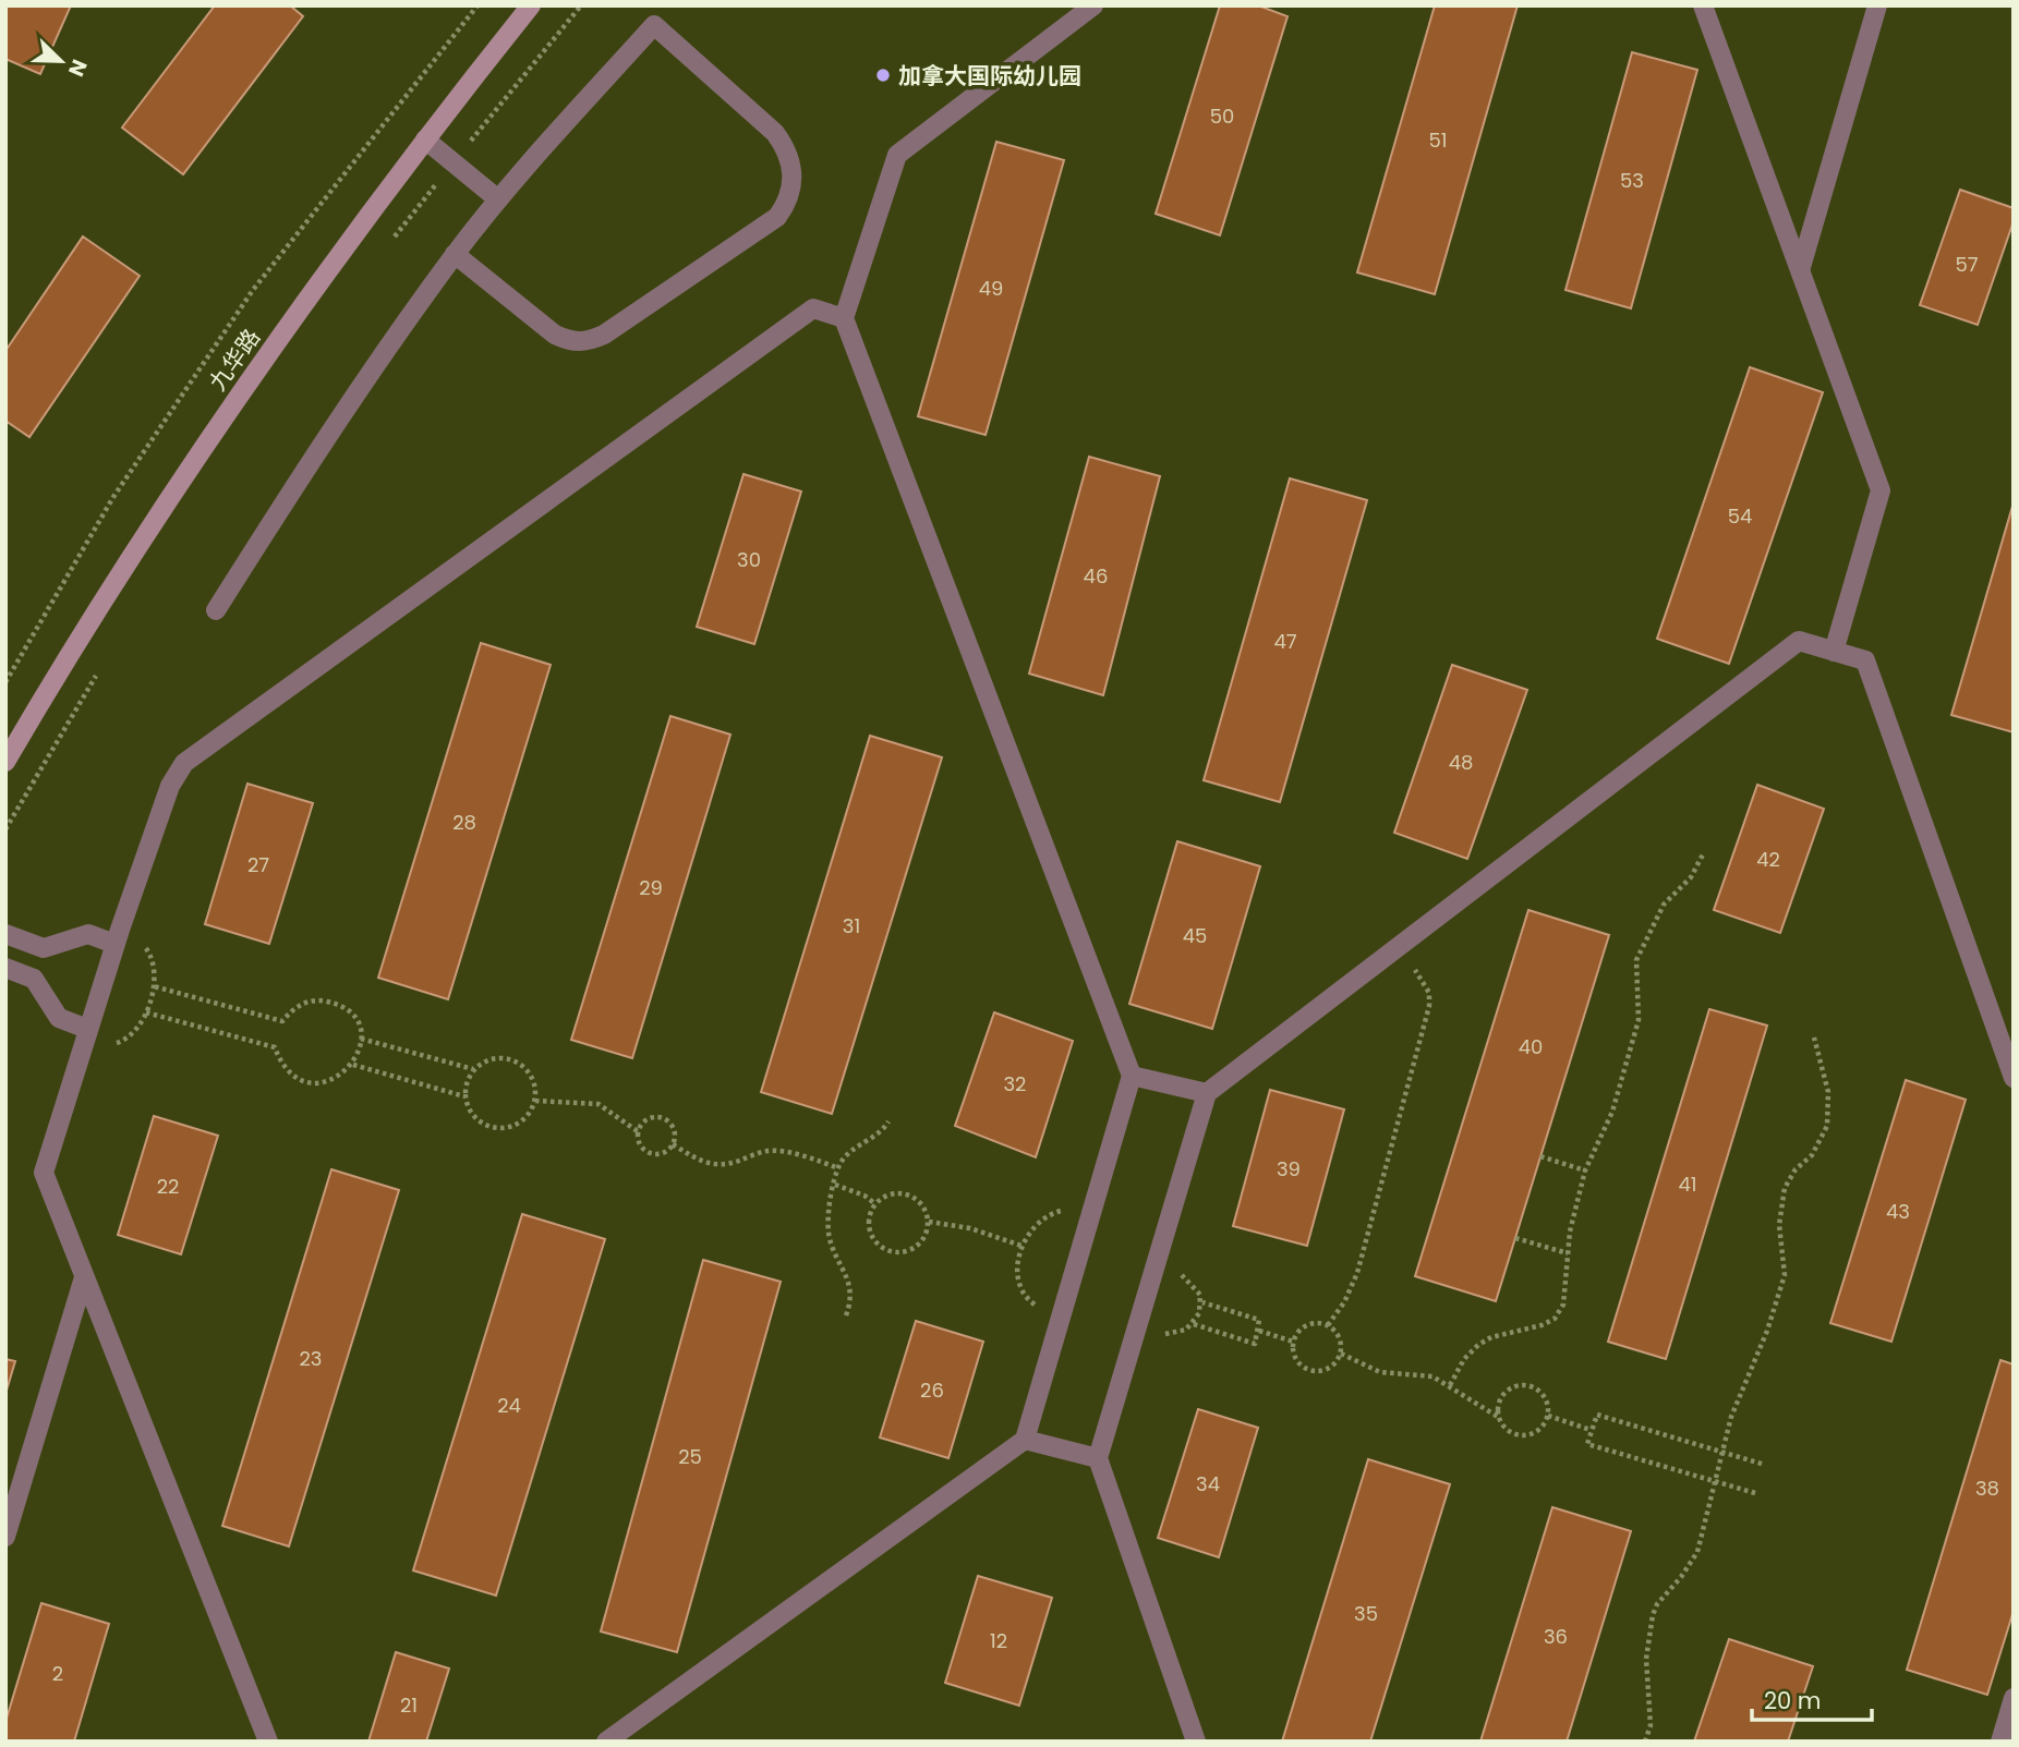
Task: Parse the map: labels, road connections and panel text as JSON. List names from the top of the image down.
{
  "streets": {
    "street": ["九华路"]
  },
  "places": ["加拿大国际幼儿园"],
  "house_numbers": [
    "50",
    "51",
    "53",
    "57",
    "49",
    "54",
    "30",
    "46",
    "47",
    "48",
    "28",
    "42",
    "27",
    "29",
    "31",
    "45",
    "40",
    "32",
    "39",
    "41",
    "22",
    "43",
    "23",
    "26",
    "24",
    "25",
    "34",
    "38",
    "35",
    "36",
    "12",
    "2",
    "21"
  ],
  "scale_bar": "20 m",
  "north": "bottom right"
}
